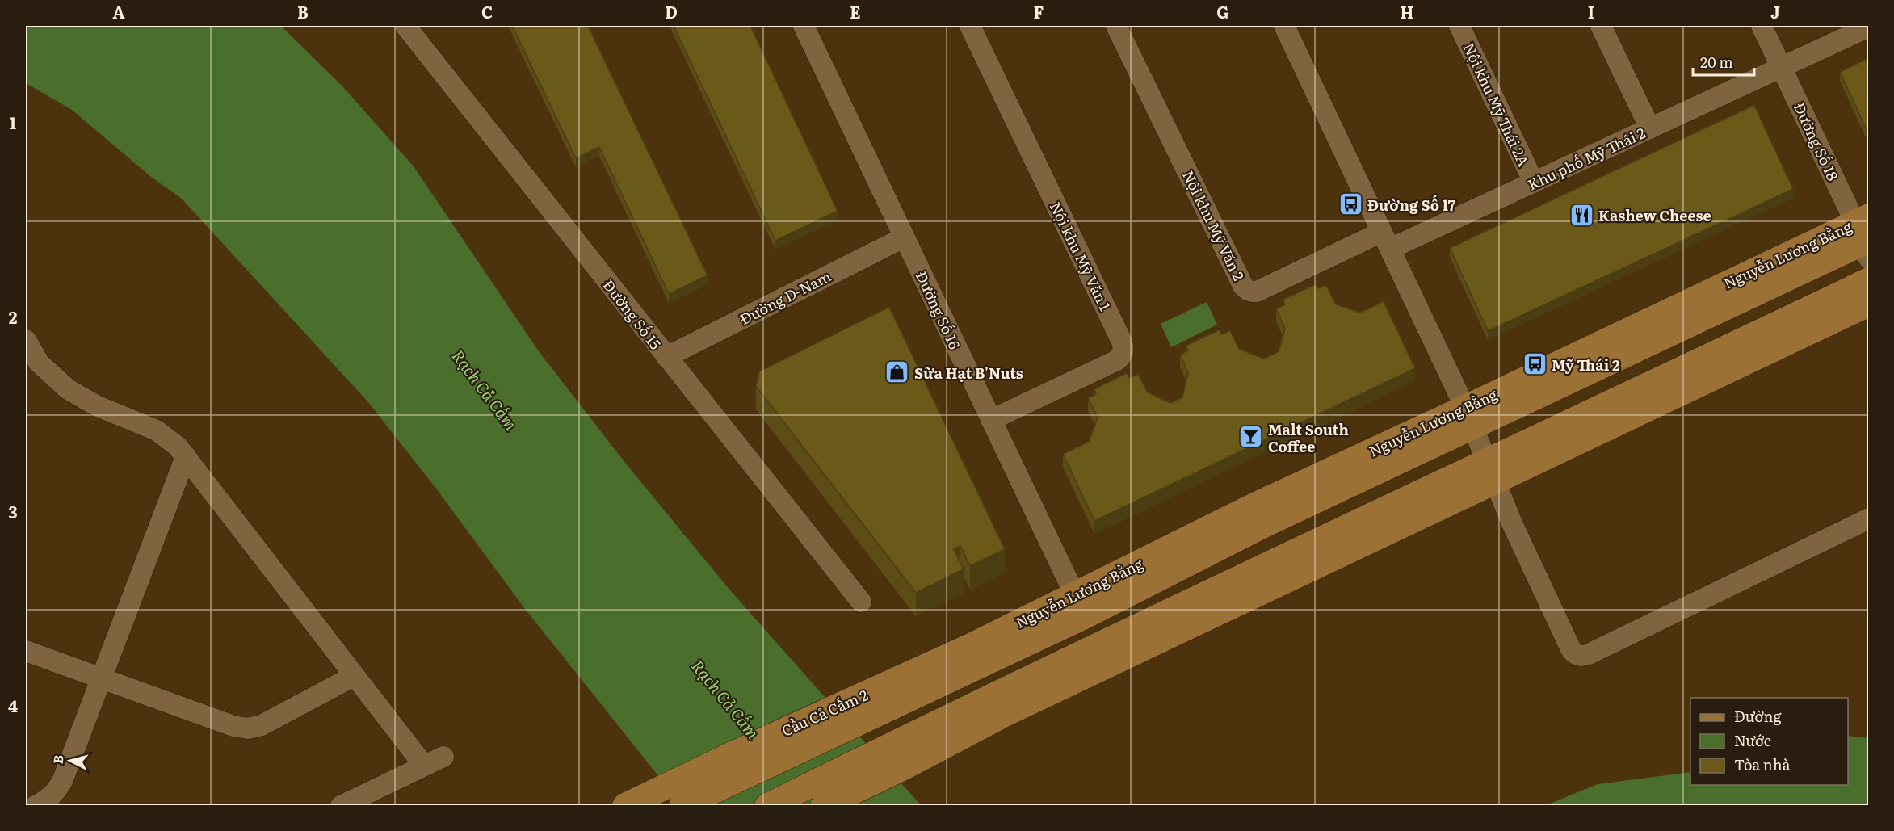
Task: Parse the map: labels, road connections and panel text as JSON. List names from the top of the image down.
{
  "streets": {
    "main road": ["Nguyễn Lương Bằng", "Cầu Cả Cấm 2"],
    "street": [
      "Nội khu Mỹ Thái 2A",
      "Đường Số 18",
      "Khu phố Mỹ Thái 2",
      "Nội khu Mỹ Văn 2",
      "Nội khu Mỹ Văn 1",
      "Đường D-Nam",
      "Đường Số 16",
      "Đường Số 15"
    ]
  },
  "crossings": [
    ["Nội khu Mỹ Thái 2A", "Khu phố Mỹ Thái 2"],
    ["Đường Số 18", "Khu phố Mỹ Thái 2"],
    ["Đường Số 18", "Nguyễn Lương Bằng"],
    ["Khu phố Mỹ Thái 2", "Nội khu Mỹ Văn 2"],
    ["Nguyễn Lương Bằng", "Đường Số 16"],
    ["Nguyễn Lương Bằng", "Cầu Cả Cấm 2"],
    ["Nội khu Mỹ Văn 1", "Đường Số 16"],
    ["Đường D-Nam", "Đường Số 16"],
    ["Đường D-Nam", "Đường Số 15"]
  ],
  "water": ["Rạch Cả Cấm"],
  "places": {
    "bus stop": ["Đường Số 17", "Mỹ Thái 2"],
    "restaurant": ["Kashew Cheese"],
    "shop": ["Sữa Hạt B'Nuts"],
    "bar": ["Malt South Coffee"]
  },
  "legend": ["Đường", "Nước", "Tòa nhà"],
  "scale_bar": "20 m",
  "north": "left",
  "grid": {
    "columns": [
      "A",
      "B",
      "C",
      "D",
      "E",
      "F",
      "G",
      "H",
      "I",
      "J"
    ],
    "rows": [
      "1",
      "2",
      "3",
      "4"
    ]
  }
}
